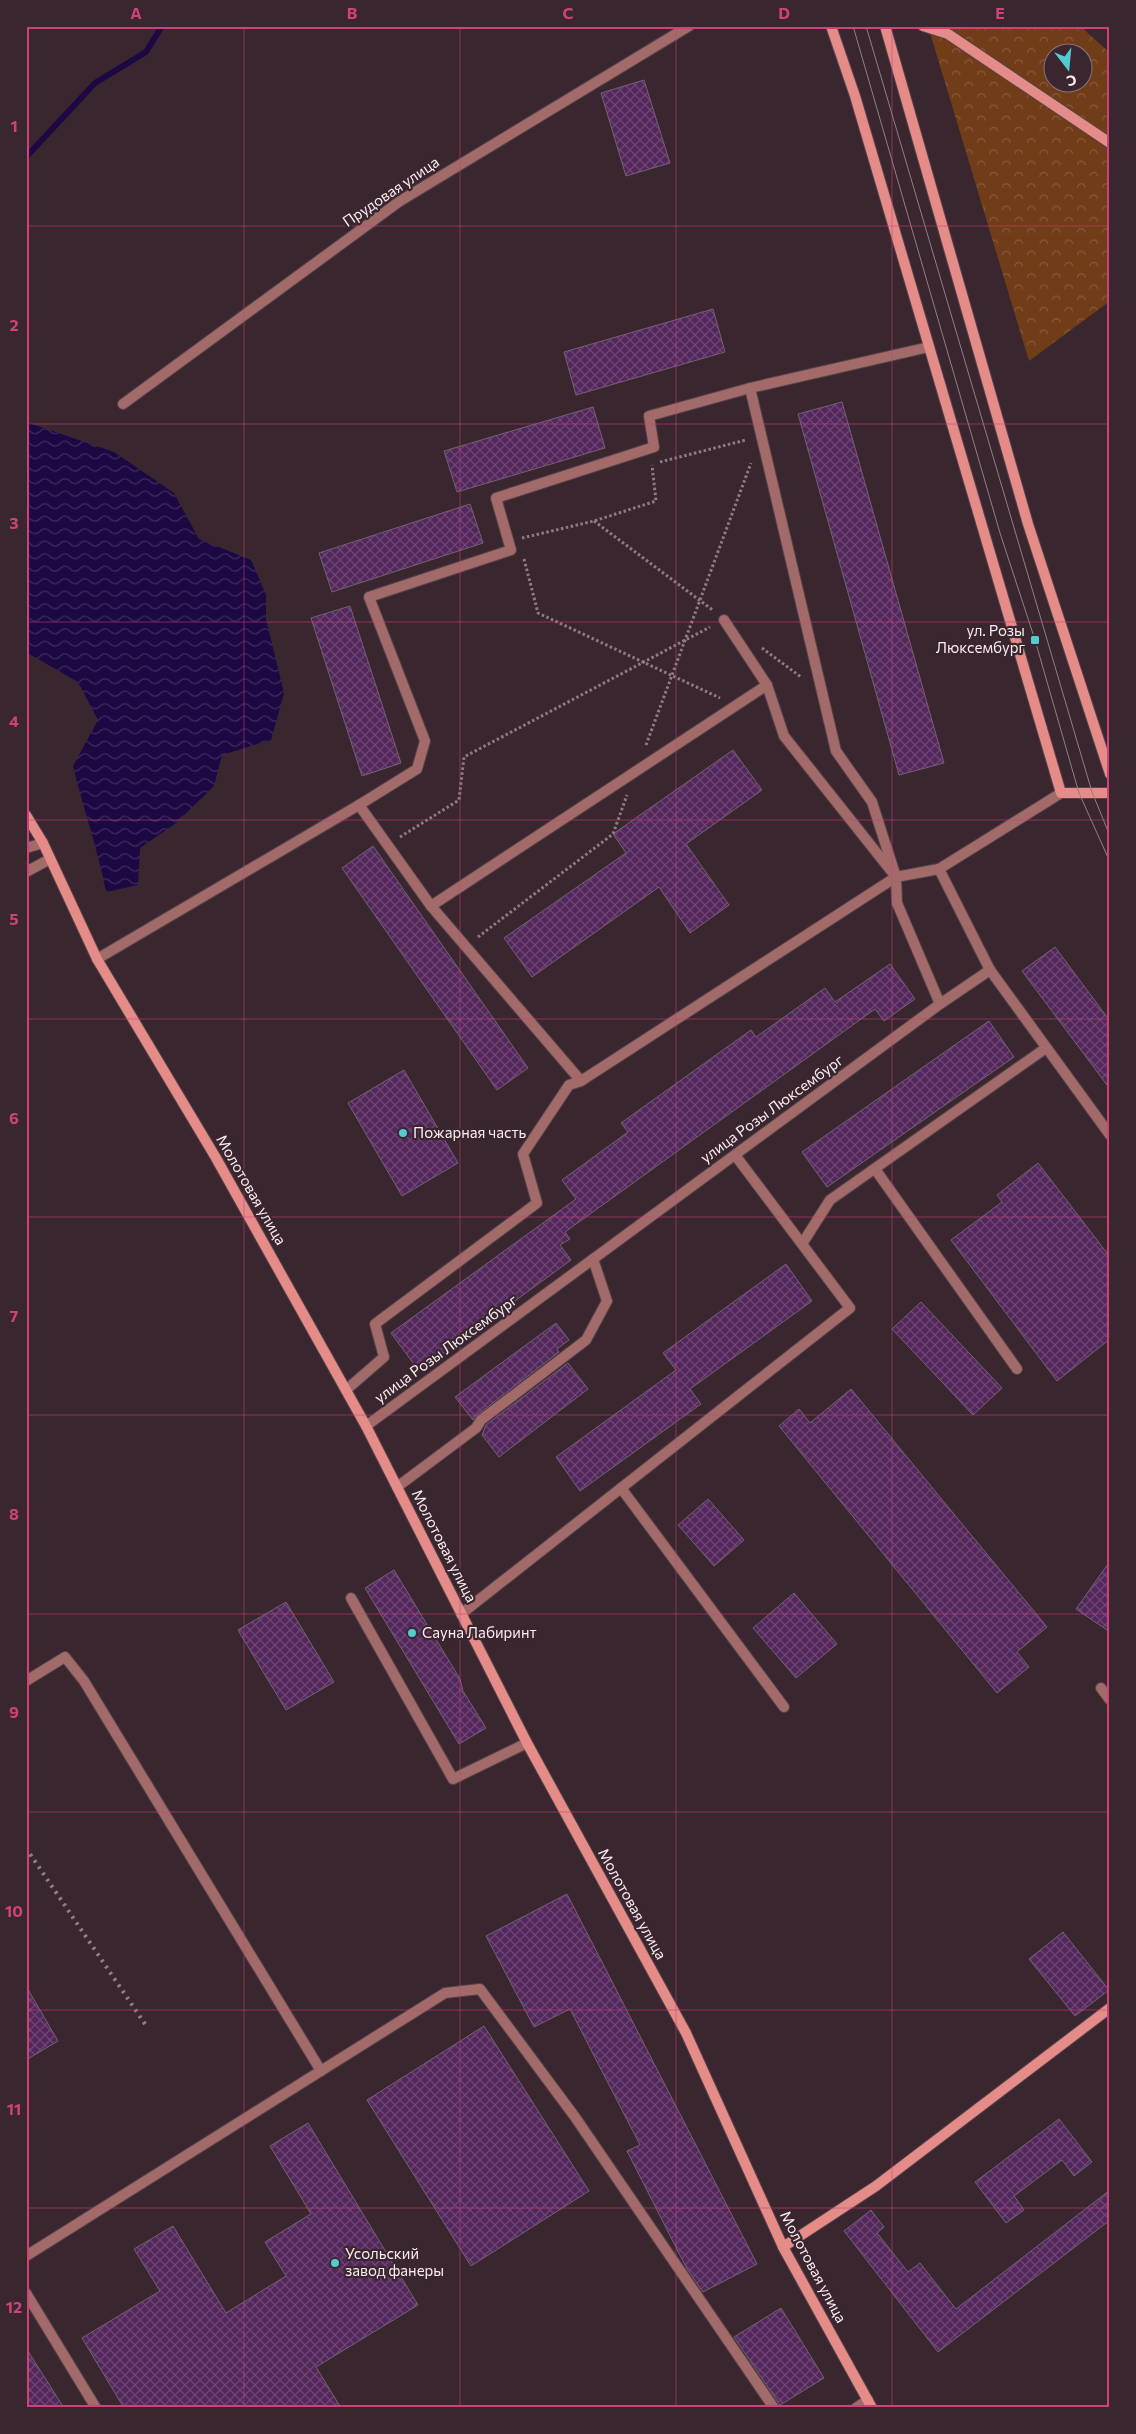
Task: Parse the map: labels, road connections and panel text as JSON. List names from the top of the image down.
{
  "streets": {
    "street": ["Прудовая улица", "улица Розы Люксембург", "Молотовая улица"]
  },
  "crossings": [
    ["улица Розы Люксембург", "Молотовая улица"]
  ],
  "places": {
    "transit": ["ул. Розы Люксембург"],
    "other": ["Пожарная часть", "Сауна Лабиринт", "Усольский завод фанеры"]
  },
  "north": "bottom",
  "grid": {
    "columns": [
      "A",
      "B",
      "C",
      "D",
      "E"
    ],
    "rows": [
      "1",
      "2",
      "3",
      "4",
      "5",
      "6",
      "7",
      "8",
      "9",
      "10",
      "11",
      "12"
    ]
  }
}
